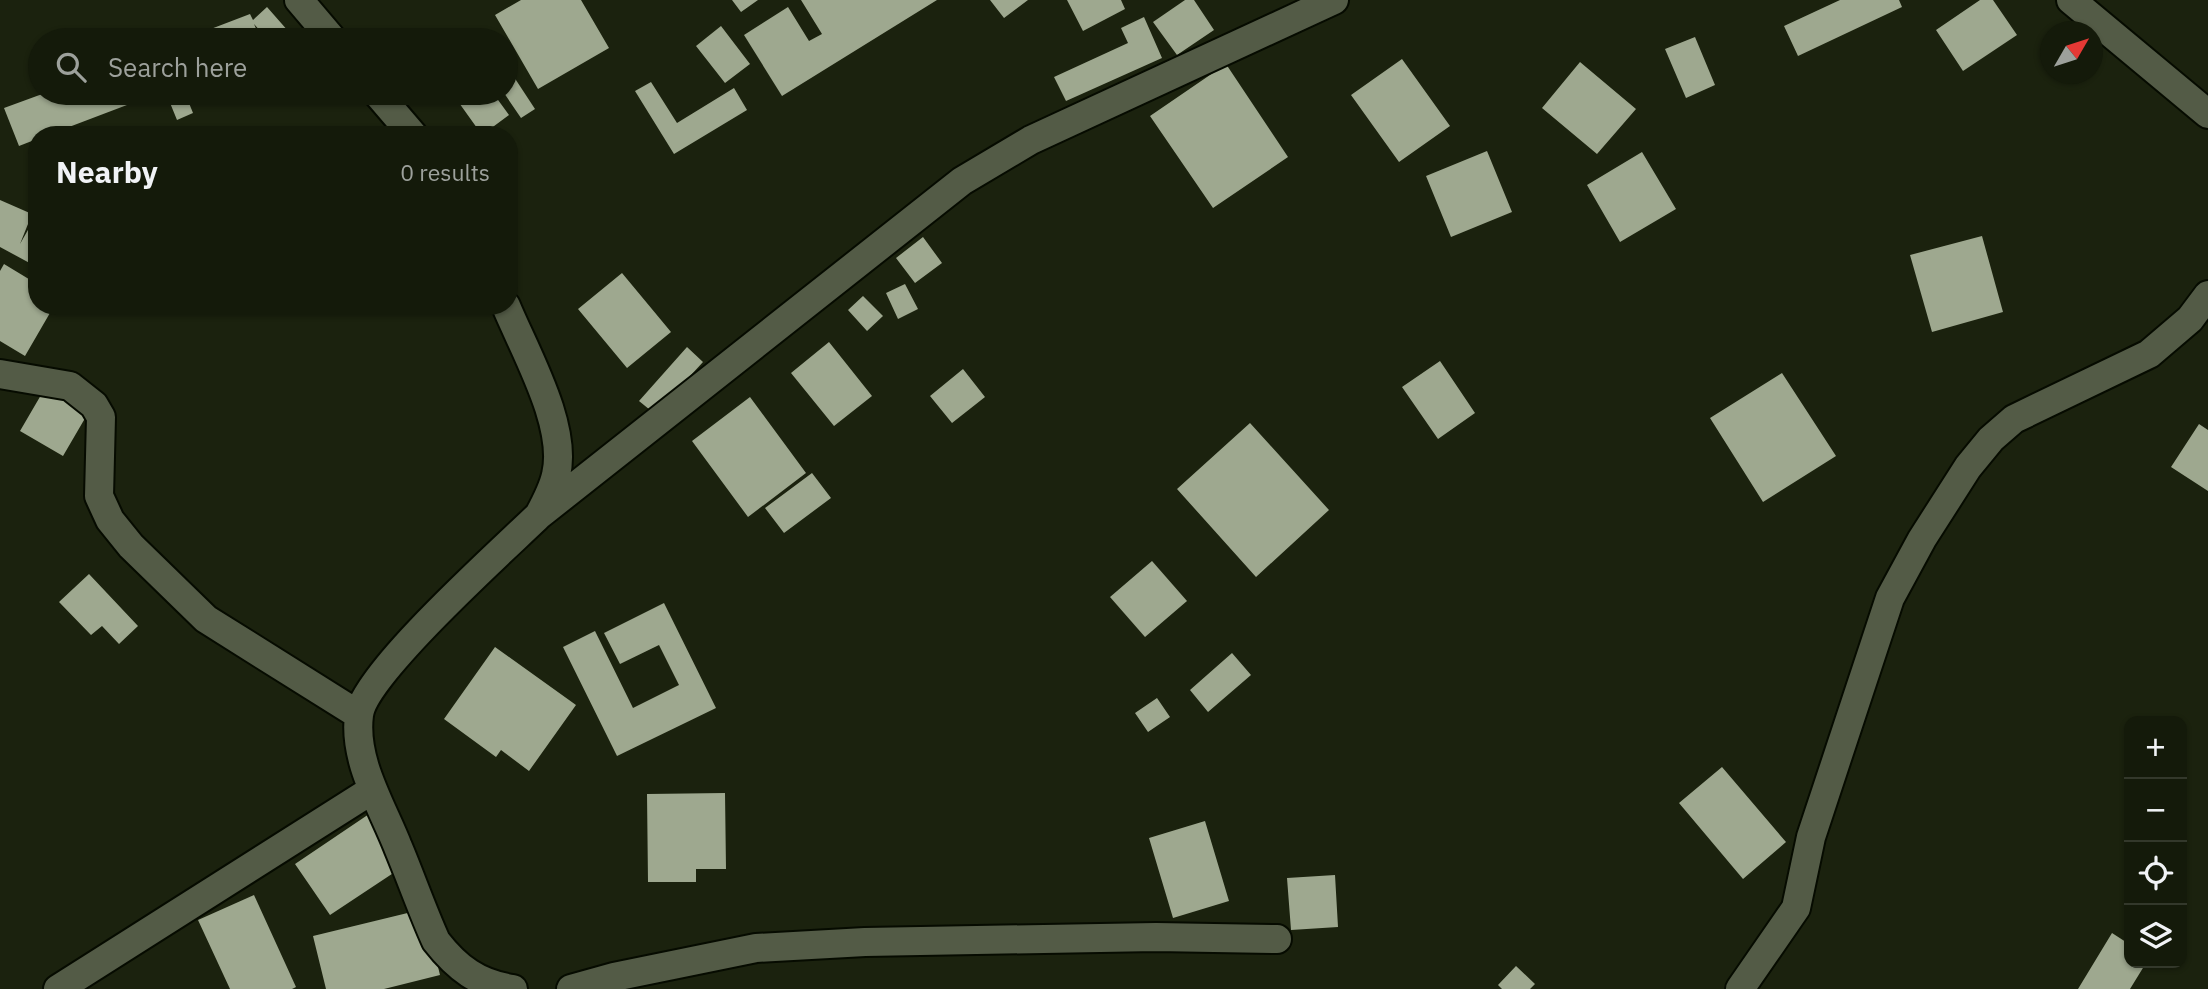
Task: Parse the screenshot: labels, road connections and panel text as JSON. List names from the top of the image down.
{
  "north": "top right",
  "page": {
    "search": "Search here",
    "heading": ["Nearby", "0 results"],
    "map_buttons": ["+", "−"]
  }
}
